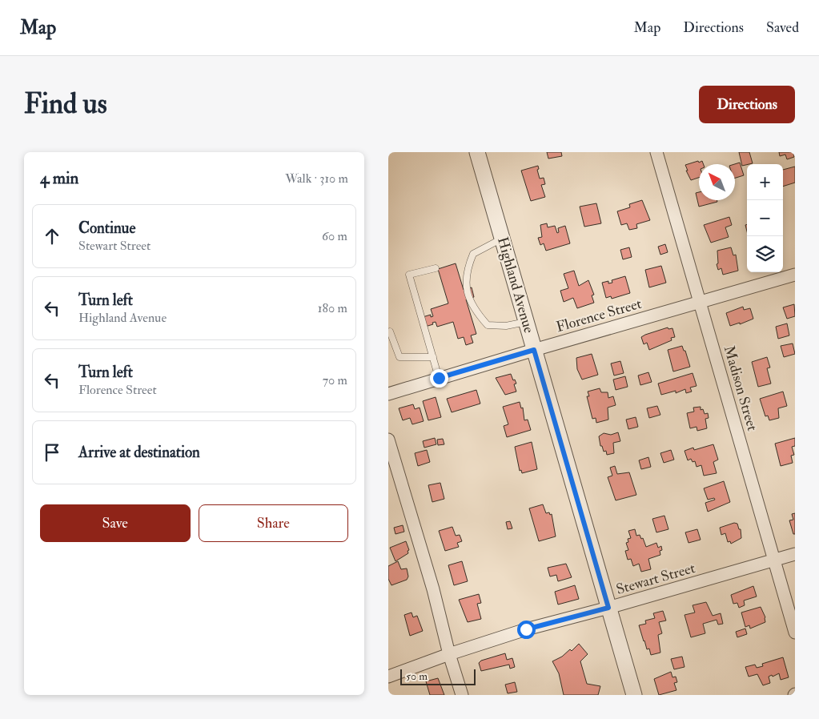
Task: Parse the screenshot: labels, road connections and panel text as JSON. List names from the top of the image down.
{
  "streets": {
    "street": [
      "Highland Avenue",
      "Florence Street",
      "Madison Street",
      "Stewart Street"
    ]
  },
  "crossings": [
    ["Highland Avenue", "Florence Street"],
    ["Highland Avenue", "Stewart Street"],
    ["Florence Street", "Madison Street"],
    ["Madison Street", "Stewart Street"]
  ],
  "scale_bar": "50 m",
  "north": "top left",
  "page": {
    "header": "Map",
    "nav": ["Map", "Directions", "Saved"],
    "buttons": [
      "Directions",
      ["Save", "Share"]
    ],
    "title": "Find us",
    "heading": ["4 min", "Walk · 310 m"],
    "map_buttons": ["+", "−"],
    "list": [
      ["Continue", "Stewart Street", "60 m"],
      ["Turn left", "Highland Avenue", "180 m"],
      ["Turn left", "Florence Street", "70 m"],
      "Arrive at destination"
    ],
    "scale": "50 m"
  }
}
